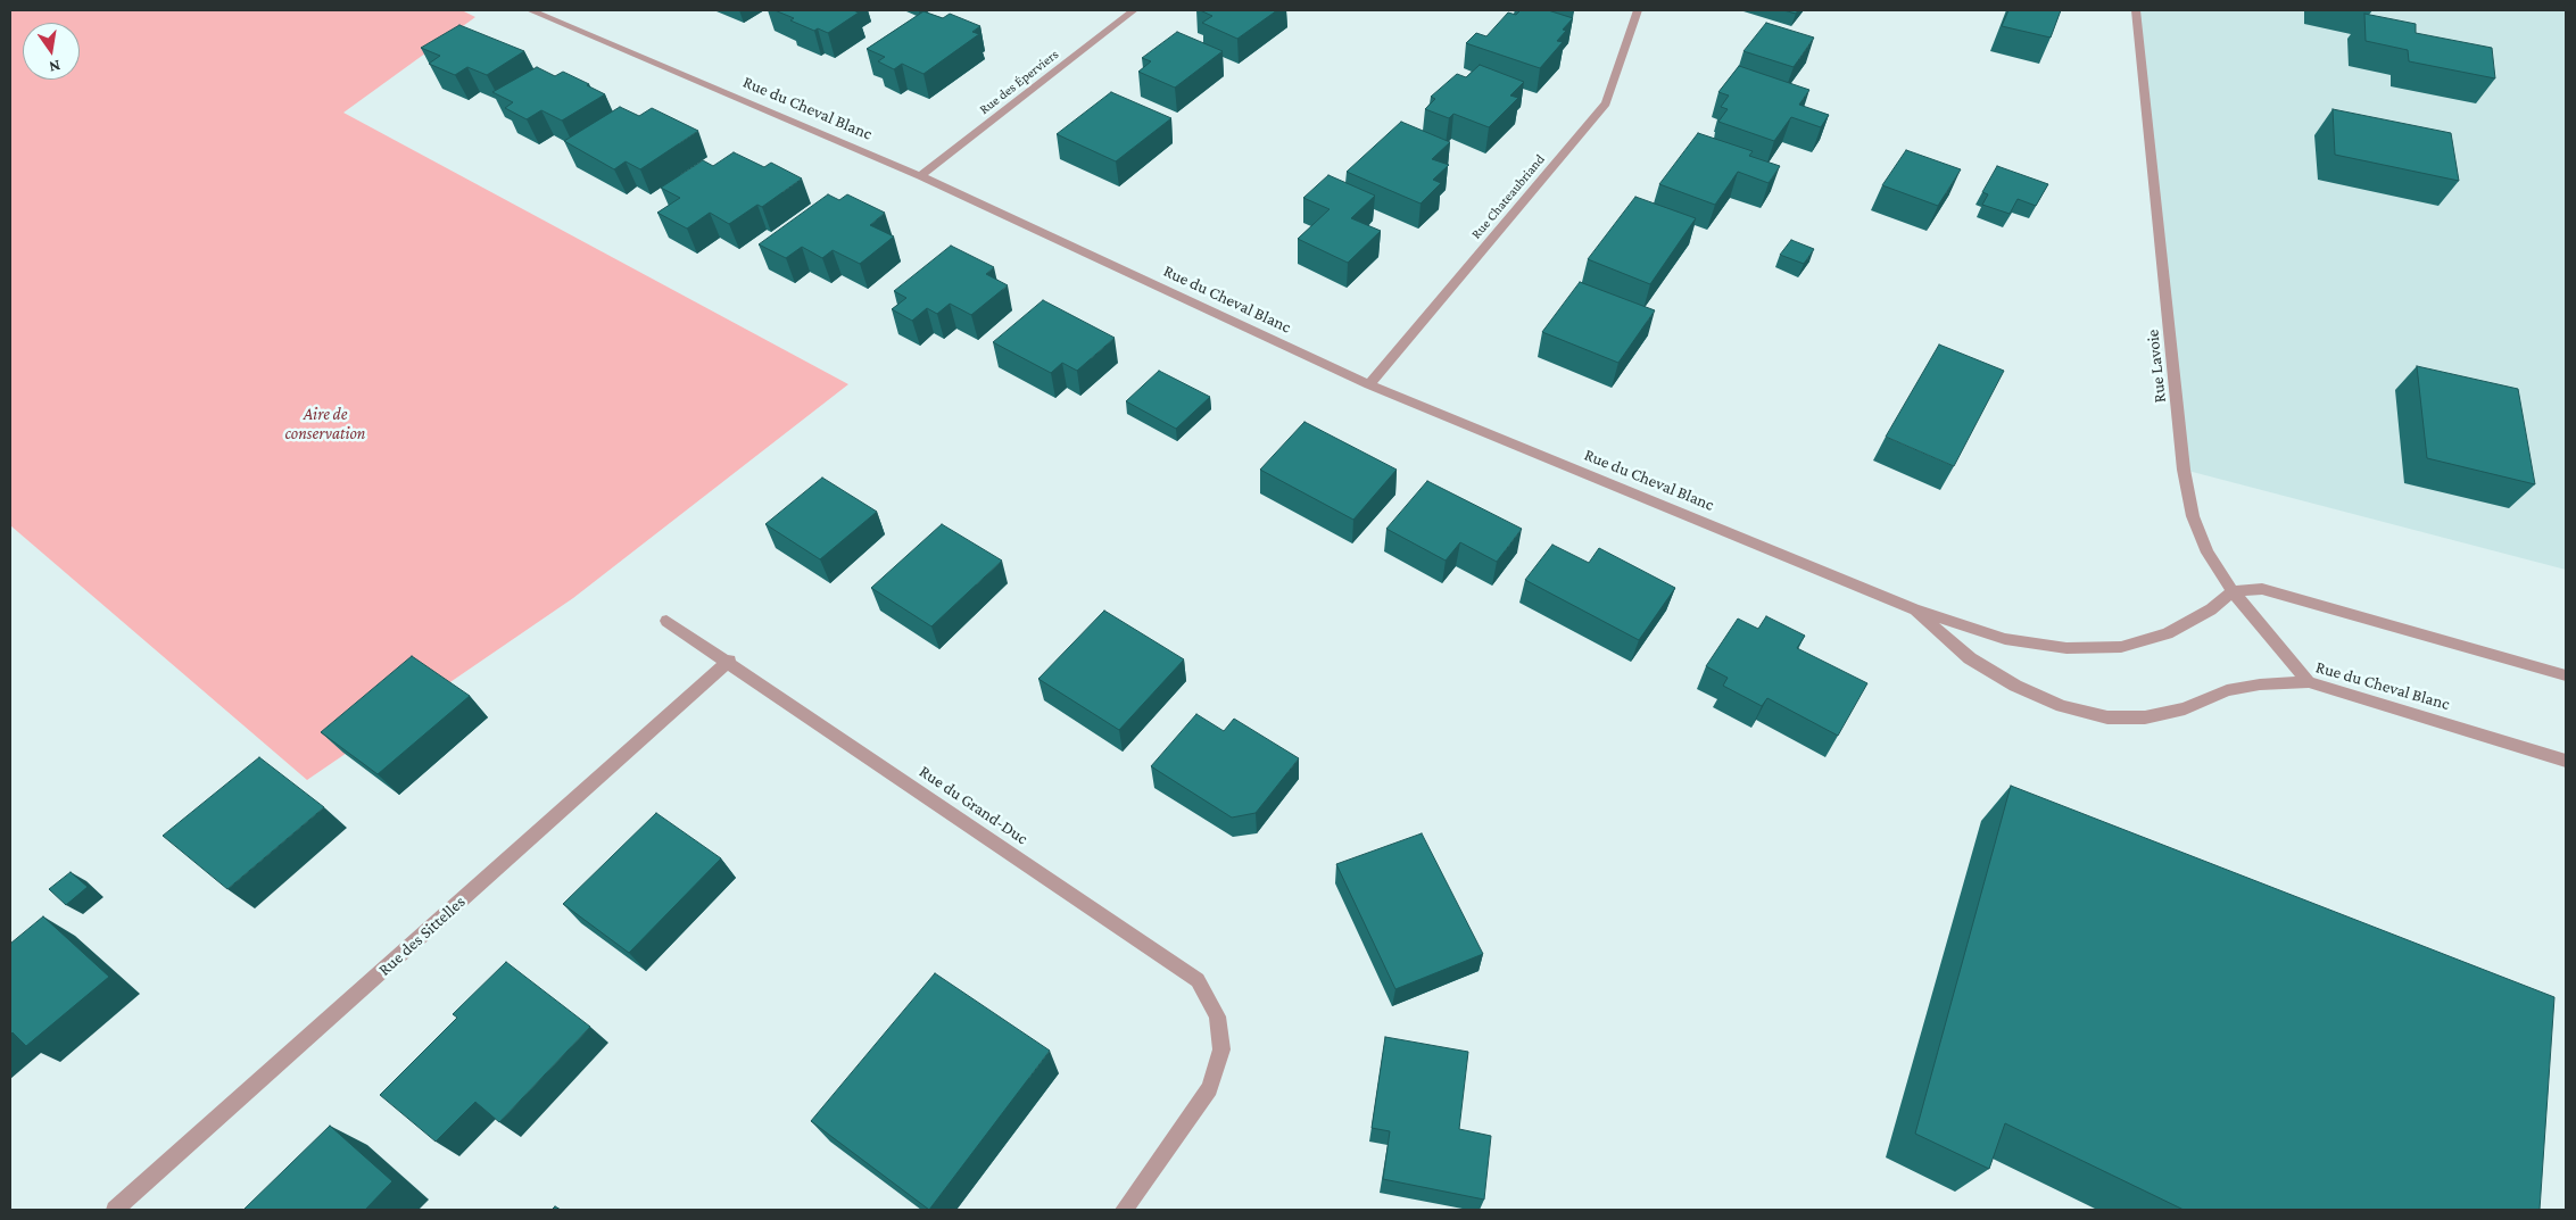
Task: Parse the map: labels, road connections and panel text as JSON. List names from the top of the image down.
{
  "streets": {
    "street": [
      "Rue des Éperviers",
      "Rue du Cheval Blanc",
      "Rue Chateaubriand",
      "Rue Lavoie",
      "Rue du Grand-Duc",
      "Rue des Sittelles"
    ]
  },
  "crossings": [
    ["Rue des Éperviers", "Rue du Cheval Blanc"],
    ["Rue du Cheval Blanc", "Rue Chateaubriand"],
    ["Rue du Cheval Blanc", "Rue Lavoie"],
    ["Rue du Grand-Duc", "Rue des Sittelles"]
  ],
  "parks": ["Aire de conservation"],
  "north": "bottom"
}
